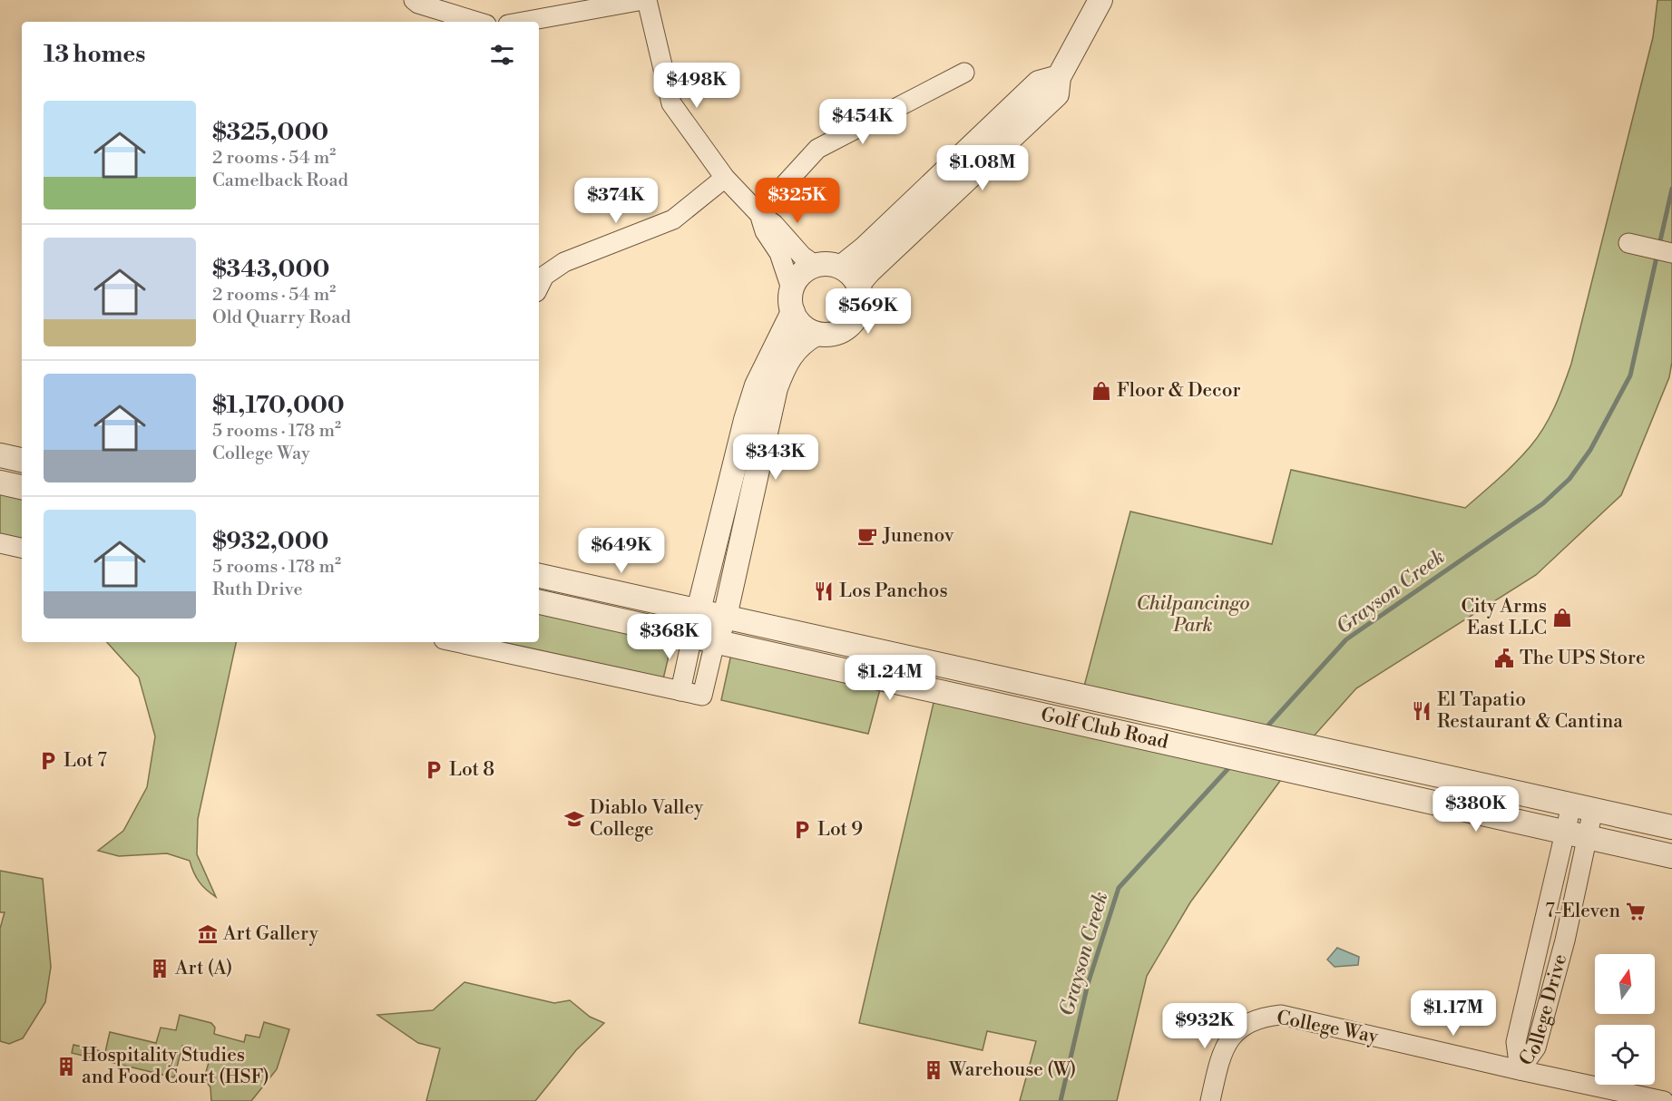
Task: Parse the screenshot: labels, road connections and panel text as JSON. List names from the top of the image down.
{
  "streets": {
    "street": ["Golf Club Road", "College Drive", "College Way"]
  },
  "crossings": [
    ["Golf Club Road", "College Drive"],
    ["College Drive", "College Way"]
  ],
  "water": ["Grayson Creek"],
  "parks": ["Chilpancingo Park"],
  "places": {
    "shop": ["Floor & Decor", "City Arms East LLC"],
    "cafe": ["Junenov"],
    "restaurant": ["Los Panchos", "El Tapatio Restaurant & Cantina"],
    "public building": ["The UPS Store"],
    "parking": ["Lot 7", "Lot 8", "Lot 9"],
    "school or university": ["Diablo Valley College"],
    "supermarket": ["7-Eleven"],
    "museum": ["Art Gallery"],
    "building": ["Art (A)", "Hospitality Studies and Food Court (HSF)", "Warehouse (W)"]
  },
  "north": "top",
  "page": {
    "heading": "13 homes",
    "price": [
      "$498K",
      "$454K",
      "$1.08M",
      "$374K",
      "$325K",
      "$569K",
      "$343K",
      "$649K",
      "$368K",
      "$1.24M",
      "$380K",
      "$1.17M",
      "$932K"
    ],
    "list": [
      {
        "name": "$325,000",
        "note": "2 rooms · 54 m² · Camelback Road"
      },
      {
        "name": "$343,000",
        "note": "2 rooms · 54 m² · Old Quarry Road"
      },
      {
        "name": "$1,170,000",
        "note": "5 rooms · 178 m² · College Way"
      },
      {
        "name": "$932,000",
        "note": "5 rooms · 178 m² · Ruth Drive"
      }
    ]
  }
}
